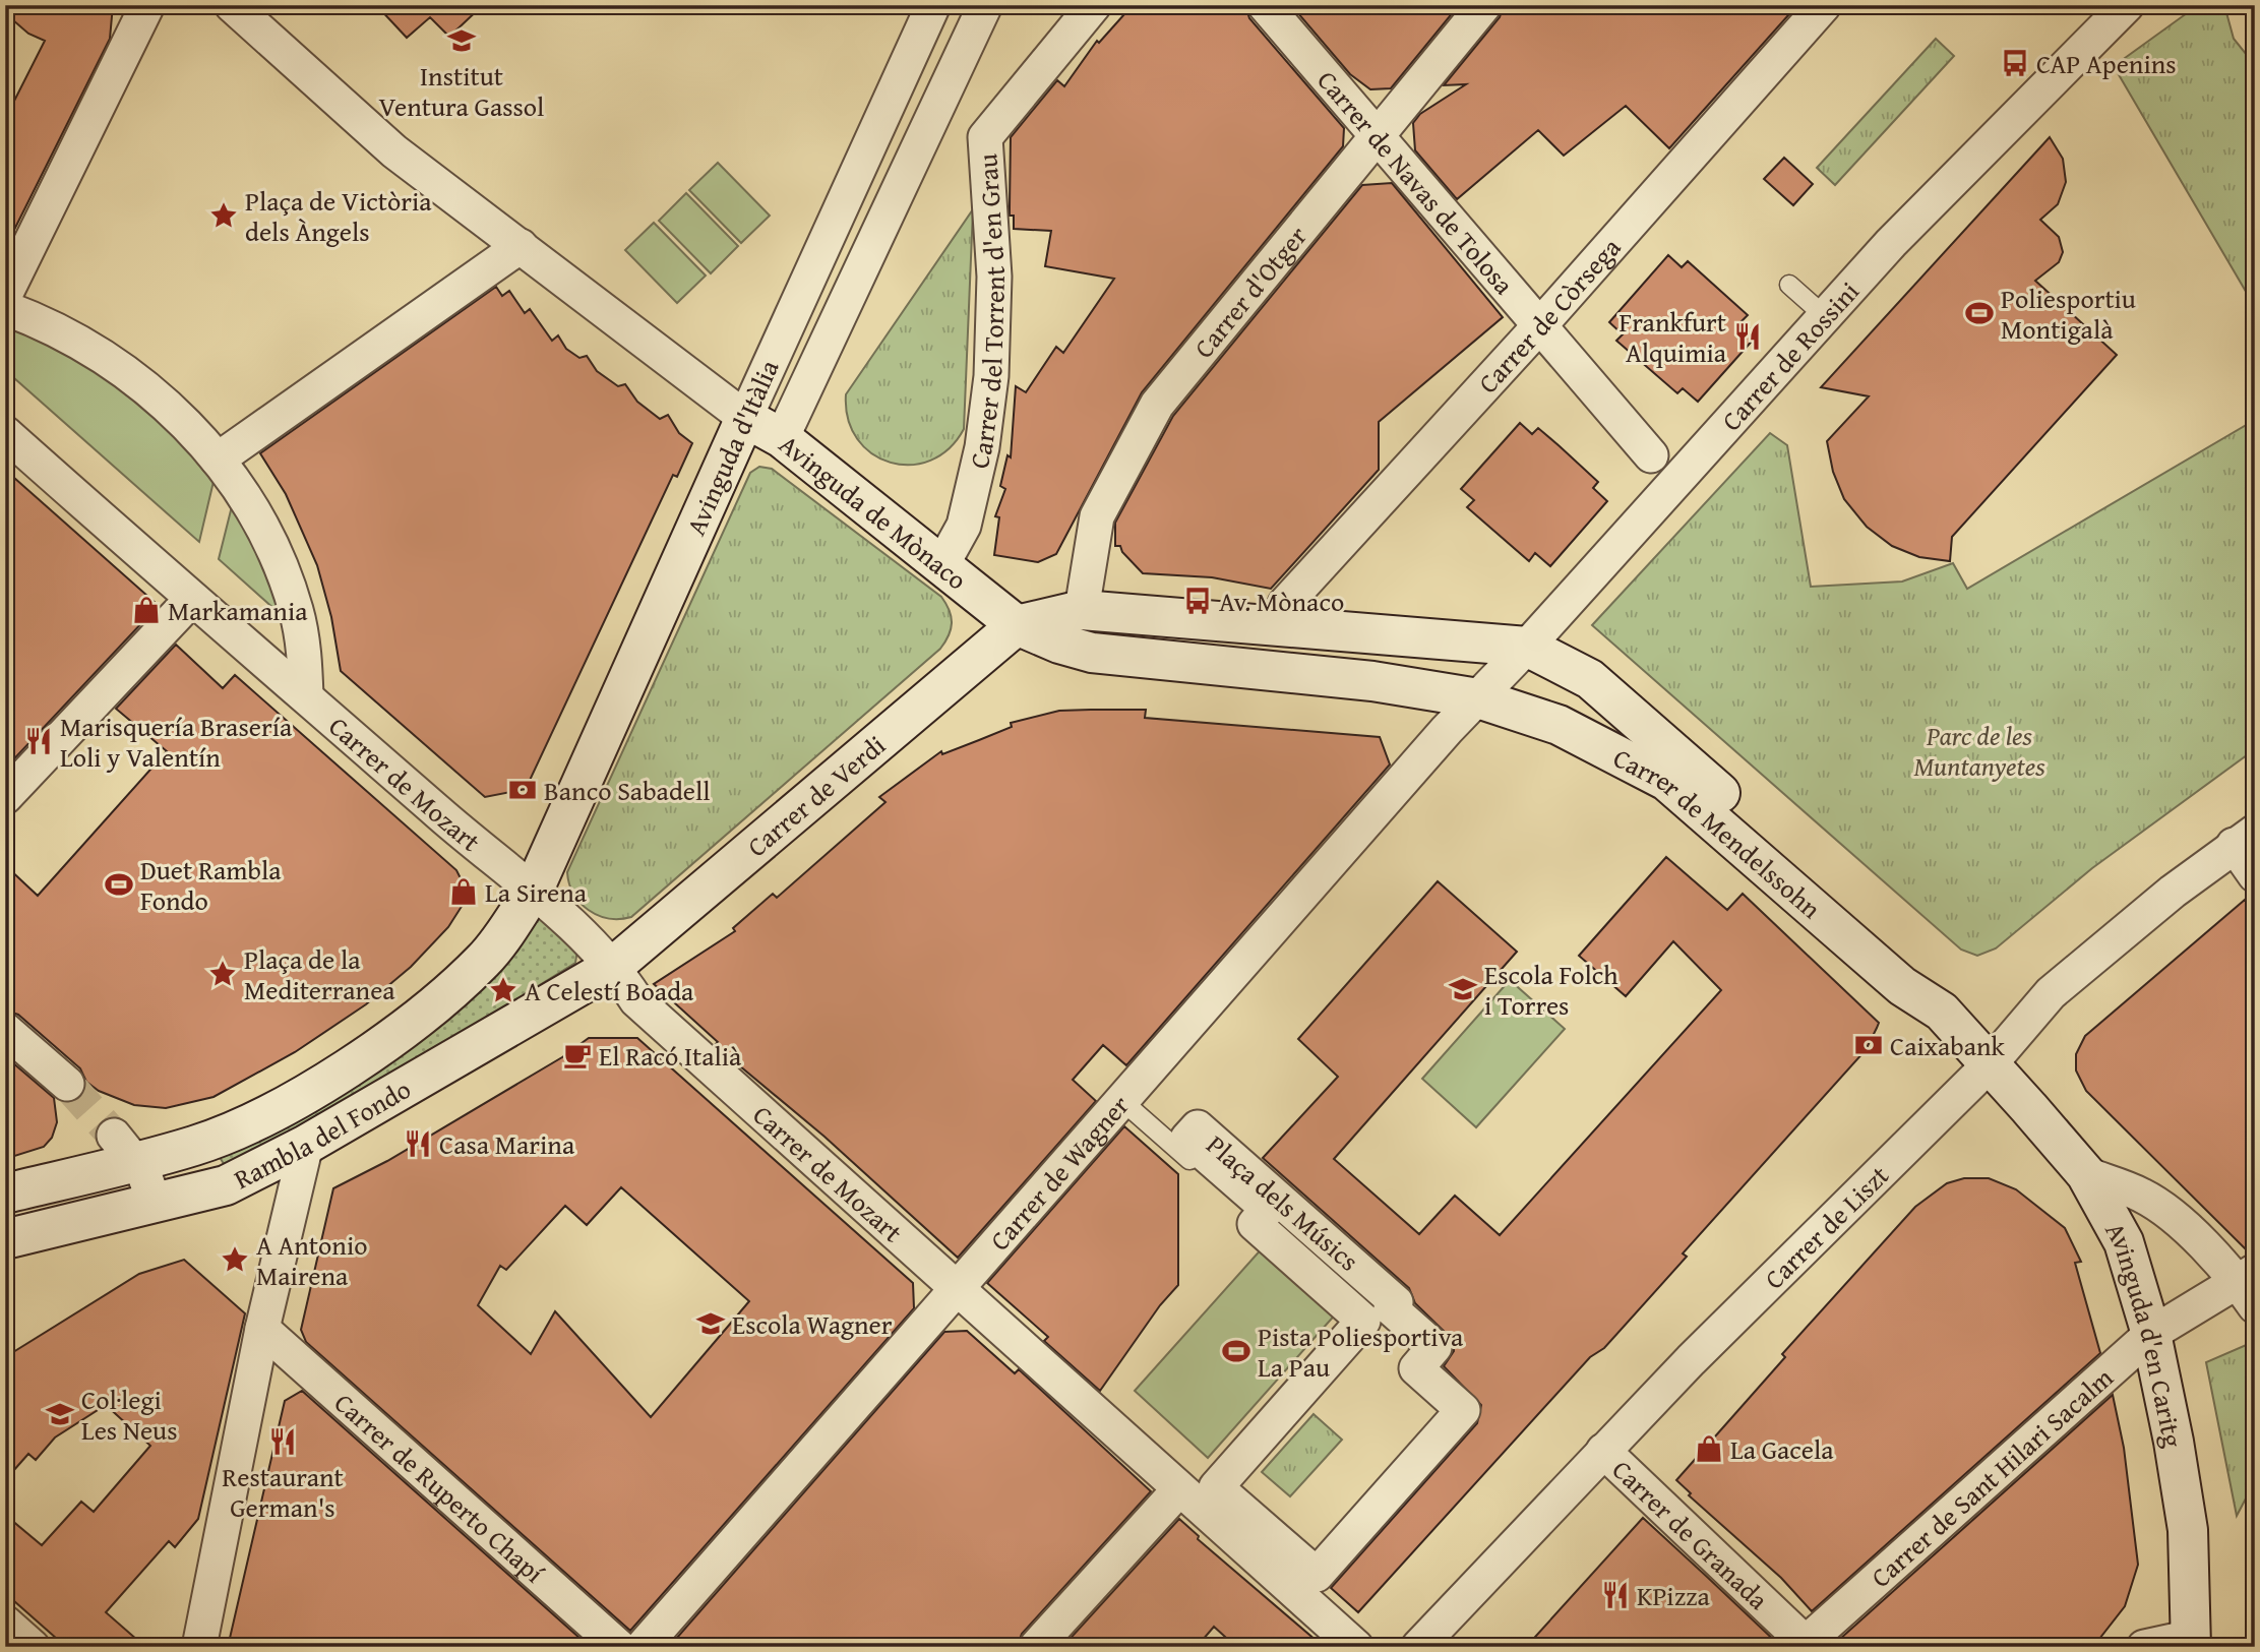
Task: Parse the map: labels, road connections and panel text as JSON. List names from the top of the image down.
{
  "streets": {
    "street": [
      "Carrer de Navas de Tolosa",
      "Carrer d'Otger",
      "Carrer del Torrent d'en Grau",
      "Carrer de Còrsega",
      "Carrer de Rossini",
      "Avinguda d'Itàlia",
      "Avinguda de Mònaco",
      "Carrer de Mozart",
      "Carrer de Verdi",
      "Carrer de Mendelssohn",
      "Rambla del Fondo",
      "Carrer de Wagner",
      "Plaça dels Músics",
      "Carrer de Liszt",
      "Avinguda d'en Caritg",
      "Carrer de Sant Hilari Sacalm",
      "Carrer de Ruperto Chapí",
      "Carrer de Granada"
    ]
  },
  "crossings": [
    ["Carrer de Navas de Tolosa", "Carrer d'Otger"],
    ["Carrer de Navas de Tolosa", "Carrer de Còrsega"],
    ["Carrer del Torrent d'en Grau", "Avinguda de Mònaco"],
    ["Carrer de Còrsega", "Avinguda de Mònaco"],
    ["Carrer de Rossini", "Avinguda de Mònaco"],
    ["Carrer de Rossini", "Carrer de Mendelssohn"],
    ["Carrer de Rossini", "Carrer de Wagner"],
    ["Avinguda d'Itàlia", "Avinguda de Mònaco"],
    ["Avinguda d'Itàlia", "Carrer de Mozart"],
    ["Avinguda d'Itàlia", "Rambla del Fondo"],
    ["Avinguda de Mònaco", "Carrer de Verdi"],
    ["Avinguda de Mònaco", "Carrer de Mendelssohn"],
    ["Avinguda de Mònaco", "Carrer de Wagner"],
    ["Carrer de Mozart", "Carrer de Verdi"],
    ["Carrer de Mozart", "Rambla del Fondo"],
    ["Carrer de Mozart", "Carrer de Wagner"],
    ["Carrer de Verdi", "Rambla del Fondo"],
    ["Carrer de Mendelssohn", "Carrer de Wagner"],
    ["Carrer de Mendelssohn", "Carrer de Liszt"],
    ["Carrer de Mendelssohn", "Avinguda d'en Caritg"],
    ["Carrer de Liszt", "Avinguda d'en Caritg"],
    ["Carrer de Liszt", "Carrer de Granada"],
    ["Avinguda d'en Caritg", "Carrer de Sant Hilari Sacalm"],
    ["Carrer de Sant Hilari Sacalm", "Carrer de Granada"]
  ],
  "parks": ["Parc de les Muntanyetes"],
  "places": {
    "school or university": [
      "Institut Ventura Gassol",
      "Escola Folch i Torres",
      "Escola Wagner",
      "Col·legi Les Neus"
    ],
    "bus stop": ["CAP Apenins", "Av. Mònaco"],
    "place": [
      "Plaça de Victòria dels Àngels",
      "Plaça de la Mediterranea",
      "A Celestí Boada",
      "A Antonio Mairena"
    ],
    "sports": ["Poliesportiu Montigalà", "Duet Rambla Fondo", "Pista Poliesportiva La Pau"],
    "restaurant": [
      "Frankfurt Alquimia",
      "Marisquería Brasería Loli y Valentín",
      "Casa Marina",
      "Restaurant German's",
      "KPizza"
    ],
    "shop": ["Markamania", "La Sirena", "La Gacela"],
    "bank": ["Banco Sabadell", "Caixabank"],
    "cafe": ["El Racó Italià"]
  }
}
